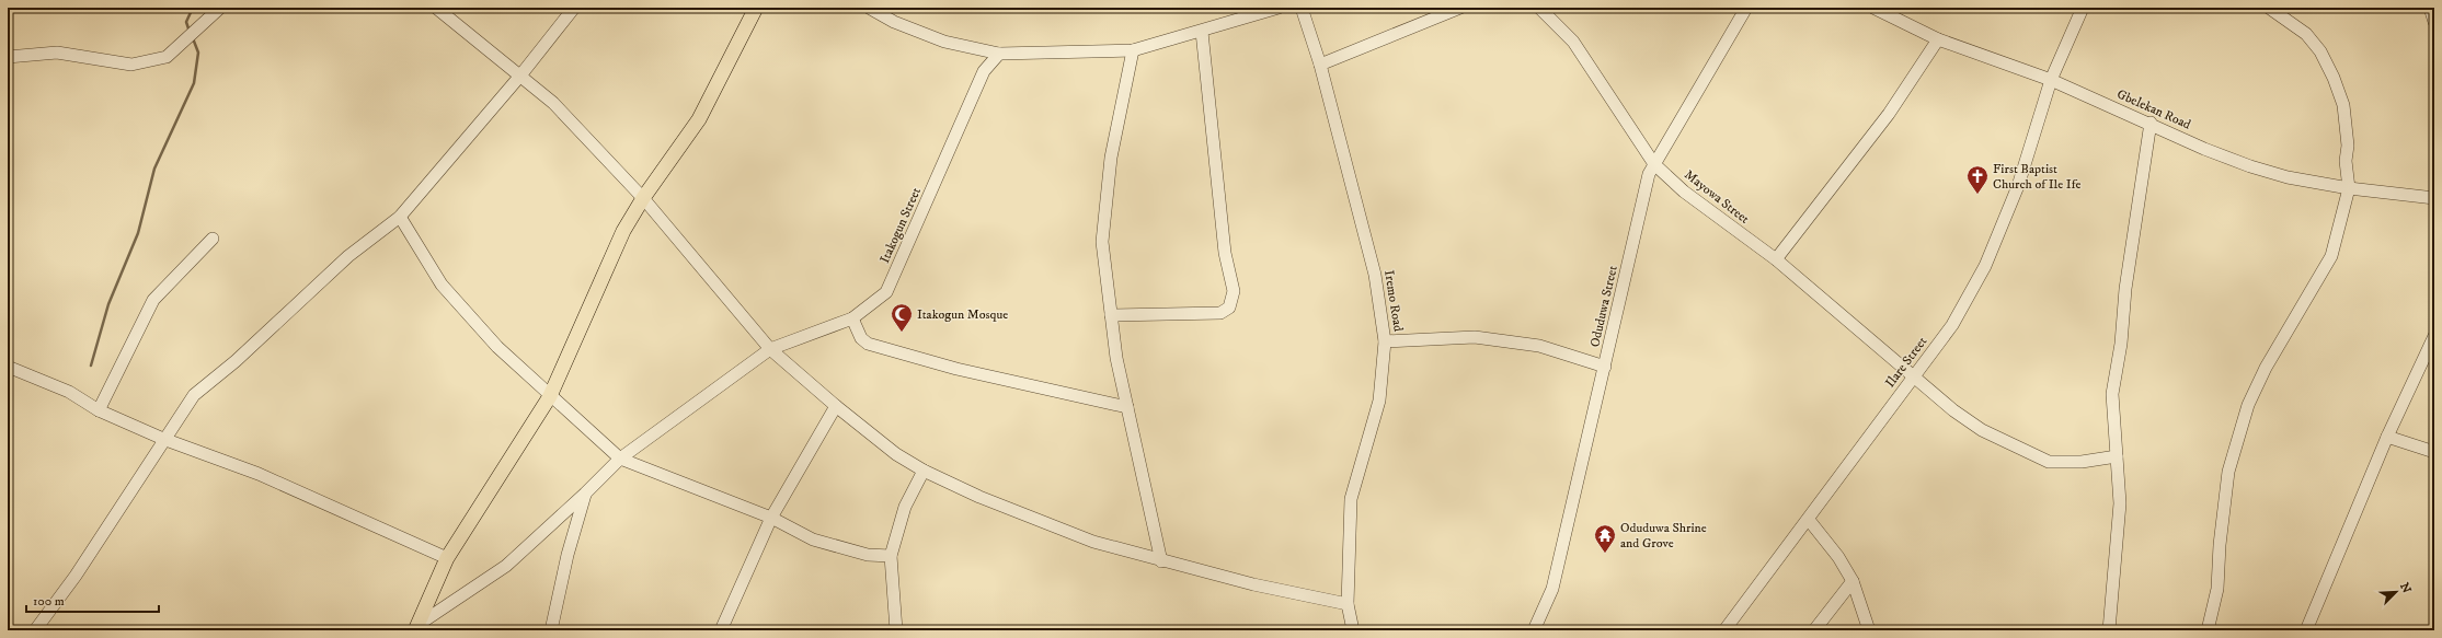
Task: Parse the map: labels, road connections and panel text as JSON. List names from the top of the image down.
{
  "streets": {
    "street": [
      "Gbelekan Road",
      "Mayowa Street",
      "Itakogun Street",
      "Iremo Road",
      "Oduduwa Street",
      "Ilare Street"
    ]
  },
  "crossings": [
    ["Gbelekan Road", "Ilare Street"],
    ["Mayowa Street", "Oduduwa Street"],
    ["Mayowa Street", "Ilare Street"]
  ],
  "places": {
    "church": ["First Baptist Church of Ile Ife"],
    "mosque": ["Itakogun Mosque"],
    "temple": ["Oduduwa Shrine and Grove"]
  },
  "scale_bar": "100 m",
  "north": "top right"
}
